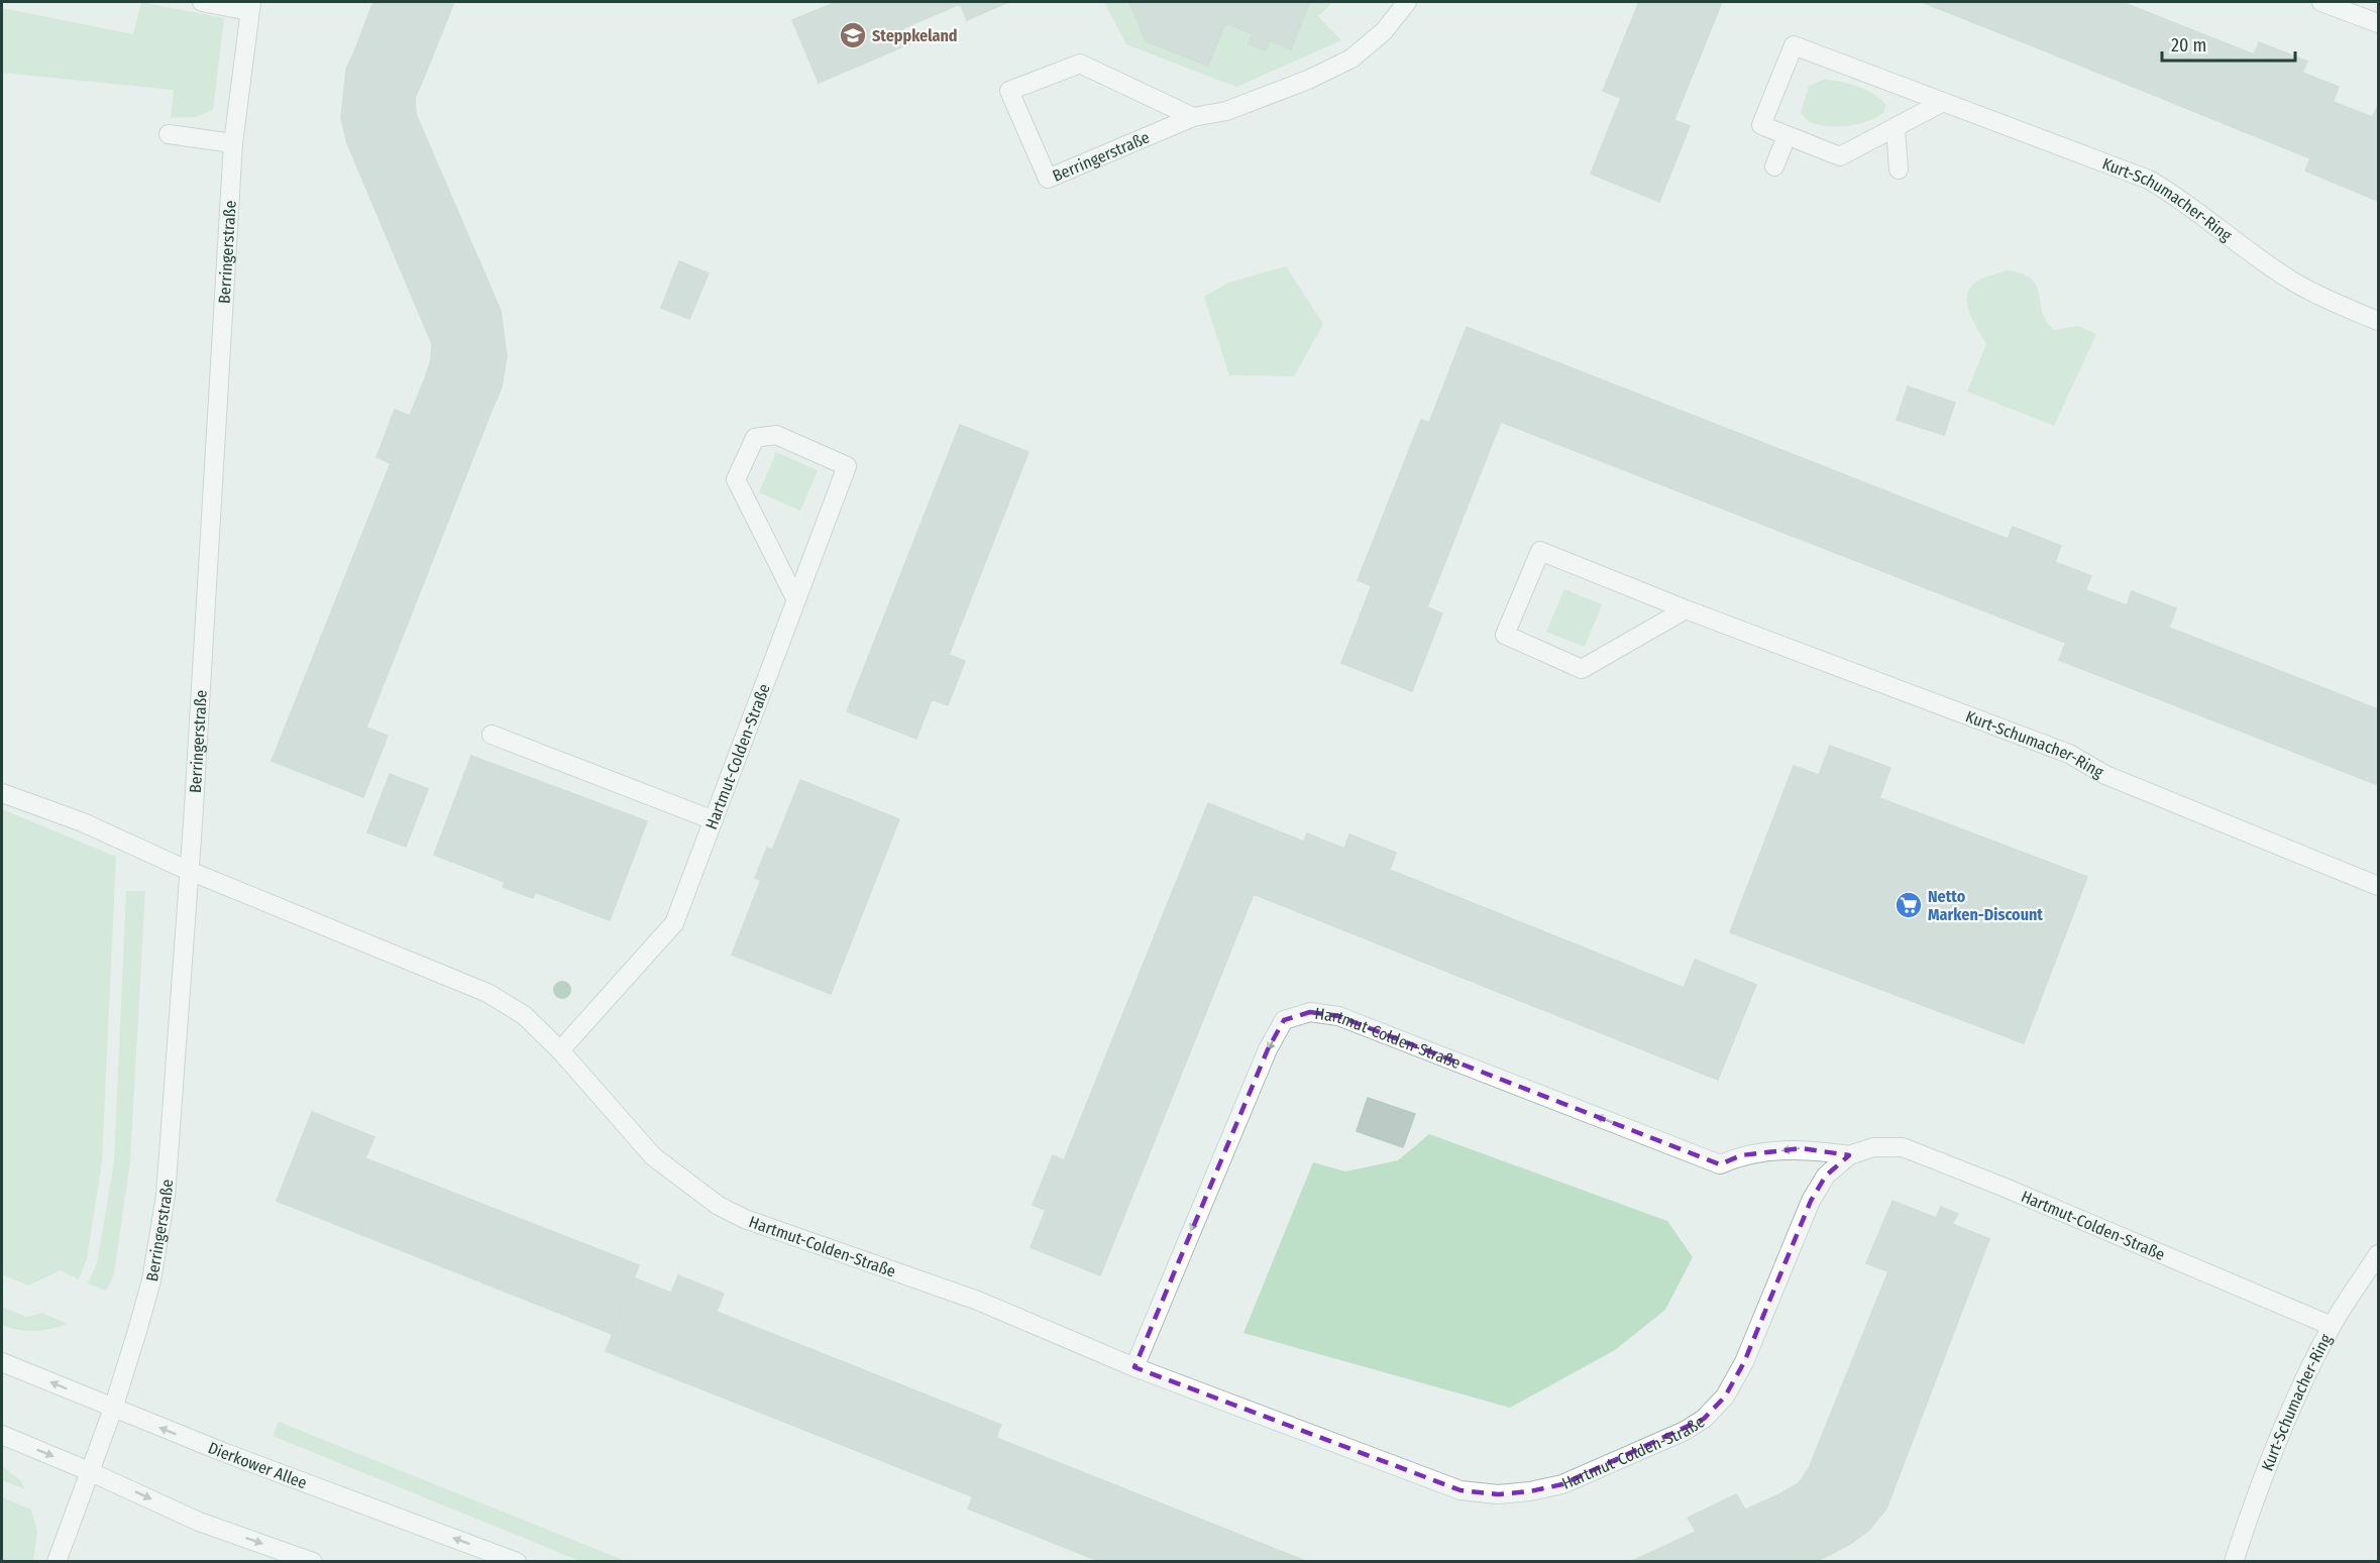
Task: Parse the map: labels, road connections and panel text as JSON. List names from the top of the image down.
{
  "streets": {
    "street": [
      "Berringerstraße",
      "Kurt-Schumacher-Ring",
      "Hartmut-Colden-Straße",
      "Dierkower Allee"
    ]
  },
  "crossings": [
    ["Berringerstraße", "Hartmut-Colden-Straße"],
    ["Berringerstraße", "Dierkower Allee"],
    ["Kurt-Schumacher-Ring", "Hartmut-Colden-Straße"]
  ],
  "places": {
    "school or university": ["Steppkeland"],
    "supermarket": ["Netto Marken-Discount"]
  },
  "scale_bar": "20 m"
}
